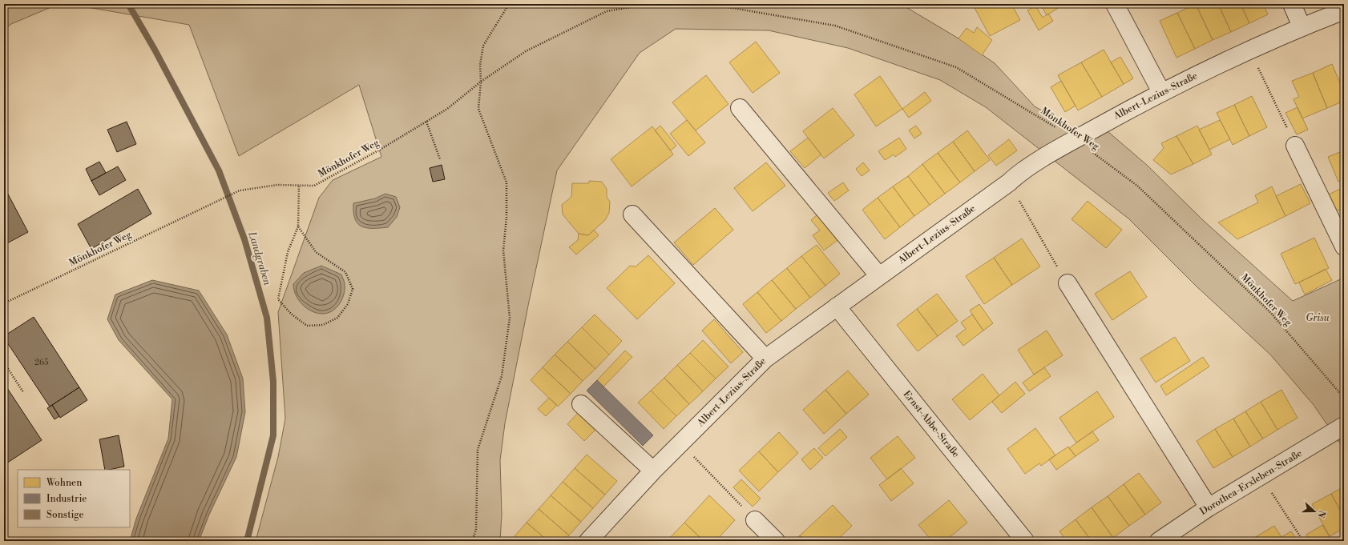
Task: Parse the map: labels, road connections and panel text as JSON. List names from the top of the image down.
{
  "streets": {
    "street": ["Albert-Lezius-Straße", "Ernst-Abbe-Straße", "Dorothea-Erxleben-Straße"],
    "path": ["Mönkhofer Weg"]
  },
  "crossings": [
    ["Albert-Lezius-Straße", "Mönkhofer Weg"],
    ["Albert-Lezius-Straße", "Ernst-Abbe-Straße"]
  ],
  "water": ["Landgraben"],
  "parks": ["Grisu"],
  "house_numbers": ["265"],
  "legend": ["Wohnen", "Industrie", "Sonstige"],
  "north": "right"
}
